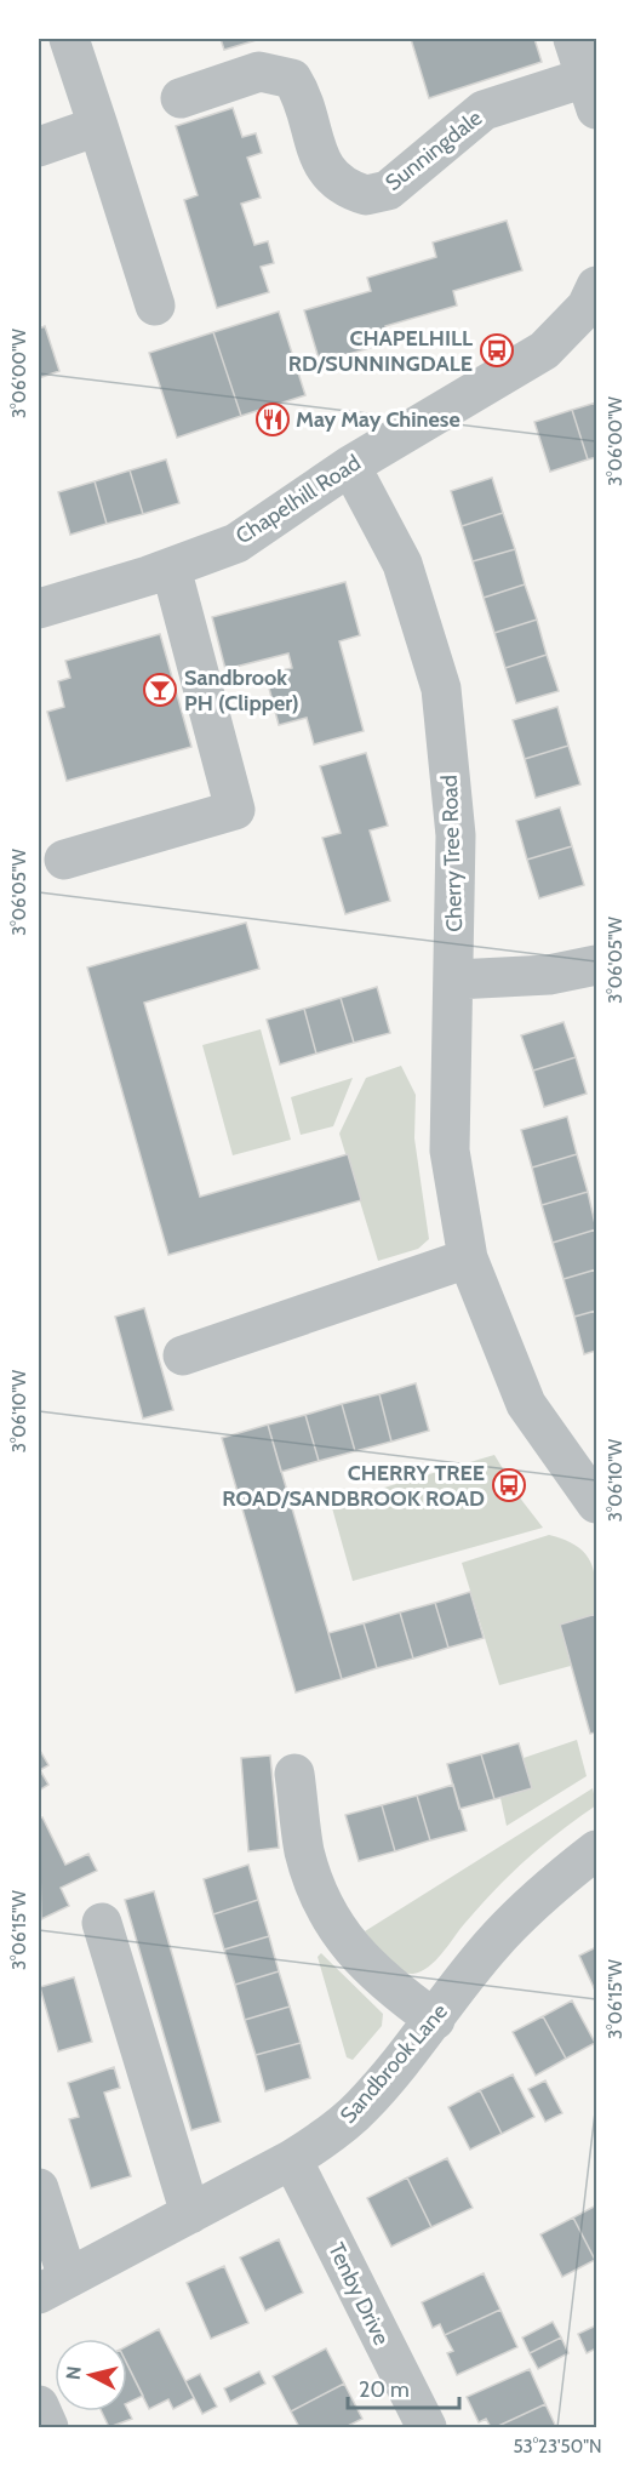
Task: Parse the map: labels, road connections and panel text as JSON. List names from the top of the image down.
{
  "streets": {
    "street": [
      "Sunningdale",
      "Chapelhill Road",
      "Cherry Tree Road",
      "Sandbrook Lane",
      "Tenby Drive"
    ]
  },
  "crossings": [
    ["Chapelhill Road", "Cherry Tree Road"],
    ["Sandbrook Lane", "Tenby Drive"]
  ],
  "places": {
    "bus stop": ["CHAPELHILL RD/SUNNINGDALE", "CHERRY TREE ROAD/SANDBROOK ROAD"],
    "restaurant": ["May May Chinese"],
    "bar": ["Sandbrook PH (Clipper)"]
  },
  "scale_bar": "20 m",
  "north": "left",
  "coordinates": [
    "3°06'00\"W",
    "3°06'05\"W",
    "3°06'10\"W",
    "3°06'15\"W",
    "53°23'50\"N"
  ]
}
